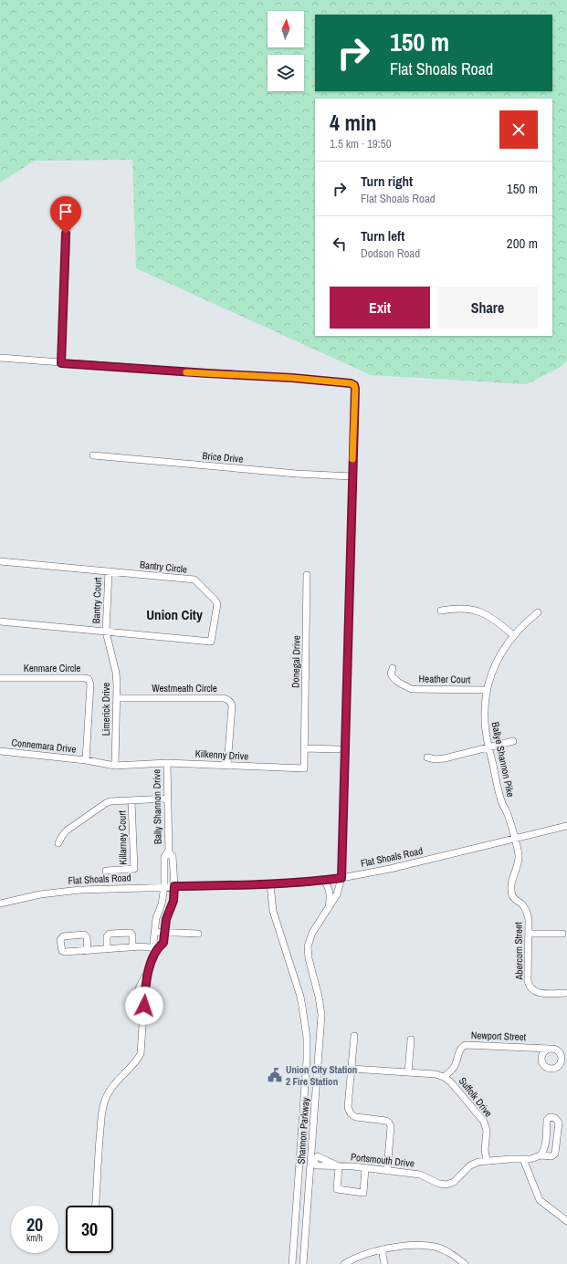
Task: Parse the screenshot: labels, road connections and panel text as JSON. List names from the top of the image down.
{
  "streets": {
    "street": [
      "Brice Drive",
      "Bantry Circle",
      "Bantry Court",
      "Donegal Drive",
      "Kenmare Circle",
      "Heather Court",
      "Westmeath Circle",
      "Limerick Drive",
      "Connemara Drive",
      "Kilkenny Drive",
      "Ballye Shannon Pike",
      "Bally Shannon Drive",
      "Killarney Court",
      "Flat Shoals Road",
      "Abercorn Street",
      "Newport Street",
      "Suffolk Drive",
      "Shannon Parkway",
      "Portsmouth Drive"
    ]
  },
  "crossings": [
    ["Brice Drive", "Shannon Parkway"],
    ["Bantry Circle", "Bantry Court"],
    ["Bantry Circle", "Limerick Drive"],
    ["Bantry Court", "Limerick Drive"],
    ["Donegal Drive", "Kilkenny Drive"],
    ["Kenmare Circle", "Connemara Drive"],
    ["Kenmare Circle", "Kilkenny Drive"],
    ["Heather Court", "Ballye Shannon Pike"],
    ["Westmeath Circle", "Limerick Drive"],
    ["Westmeath Circle", "Kilkenny Drive"],
    ["Limerick Drive", "Kilkenny Drive"],
    ["Connemara Drive", "Kilkenny Drive"],
    ["Kilkenny Drive", "Bally Shannon Drive"],
    ["Ballye Shannon Pike", "Flat Shoals Road"],
    ["Ballye Shannon Pike", "Abercorn Street"],
    ["Bally Shannon Drive", "Flat Shoals Road"],
    ["Flat Shoals Road", "Abercorn Street"],
    ["Flat Shoals Road", "Shannon Parkway"],
    ["Newport Street", "Suffolk Drive"],
    ["Suffolk Drive", "Portsmouth Drive"]
  ],
  "districts": ["Union City"],
  "places": {
    "public building": ["Union City Station 2 Fire Station"]
  },
  "north": "top",
  "page": {
    "turn": ["150 m", "Flat Shoals Road"],
    "heading": ["4 min", "1.5 km · 19:50"],
    "list": [
      {
        "name": "Turn right",
        "note": "Flat Shoals Road",
        "value": "150 m"
      },
      {
        "name": "Turn left",
        "note": "Dodson Road",
        "value": "200 m"
      }
    ],
    "buttons": ["Exit", "Share"],
    "speed": "20 km/h",
    "limit": "30"
  }
}
